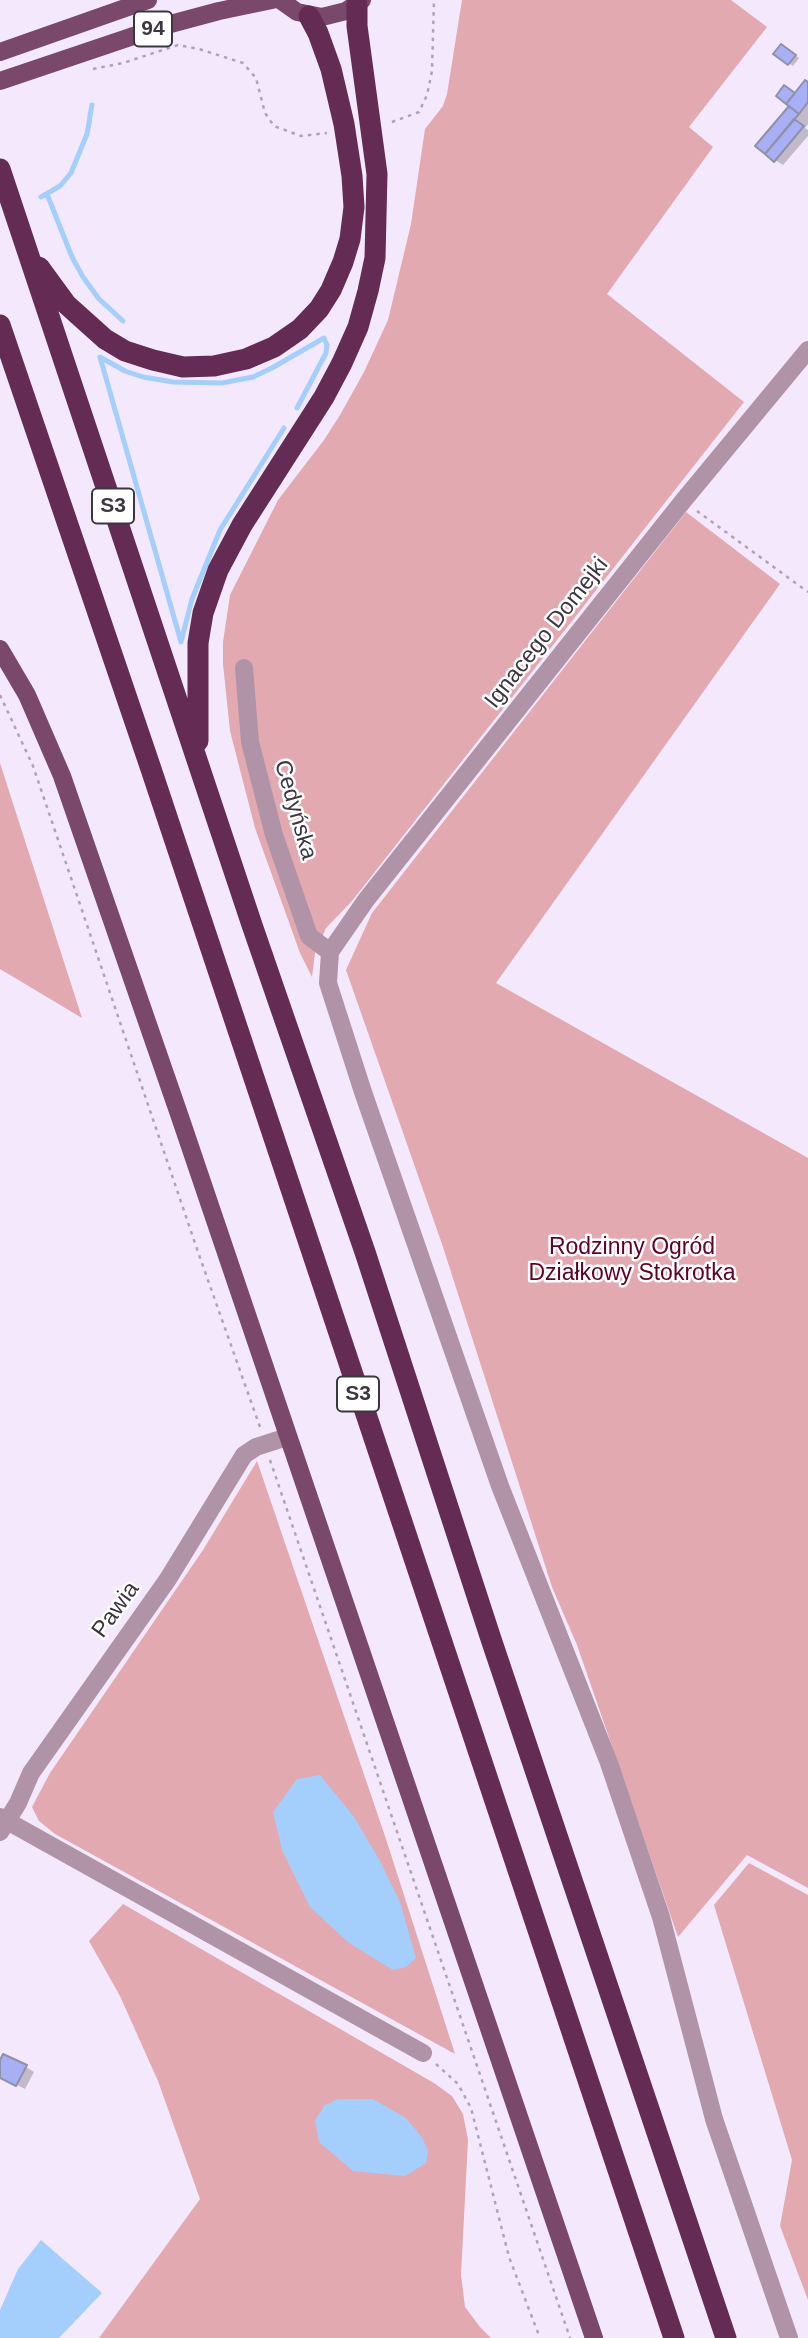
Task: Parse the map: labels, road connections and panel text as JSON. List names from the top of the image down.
{
  "streets": {
    "highway": ["S3"],
    "main road": ["94"],
    "street": ["Ignacego Domejki", "Cedyńska", "Pawia"]
  },
  "crossings": [
    ["Ignacego Domejki", "Cedyńska"]
  ],
  "parks": ["Rodzinny Ogród Działkowy Stokrotka"]
}
